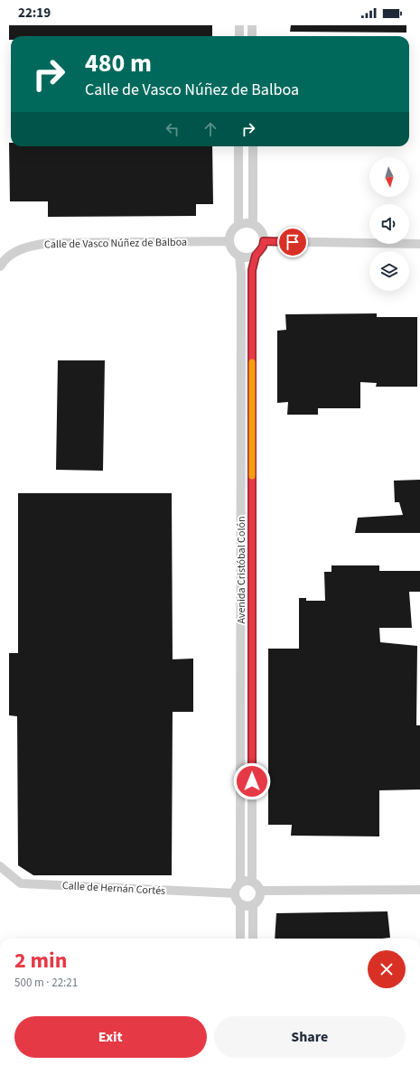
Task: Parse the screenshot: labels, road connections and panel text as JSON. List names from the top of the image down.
{
  "streets": {
    "street": ["Calle de Vasco Núñez de Balboa", "Avenida Cristóbal Colón", "Calle de Hernán Cortés"]
  },
  "crossings": [
    ["Calle de Vasco Núñez de Balboa", "Avenida Cristóbal Colón"],
    ["Avenida Cristóbal Colón", "Calle de Hernán Cortés"]
  ],
  "north": "bottom",
  "page": {
    "status": "22:19",
    "turn": ["480 m", "Calle de Vasco Núñez de Balboa"],
    "heading": ["2 min", "500 m · 22:21"],
    "buttons": ["Exit", "Share"]
  }
}
